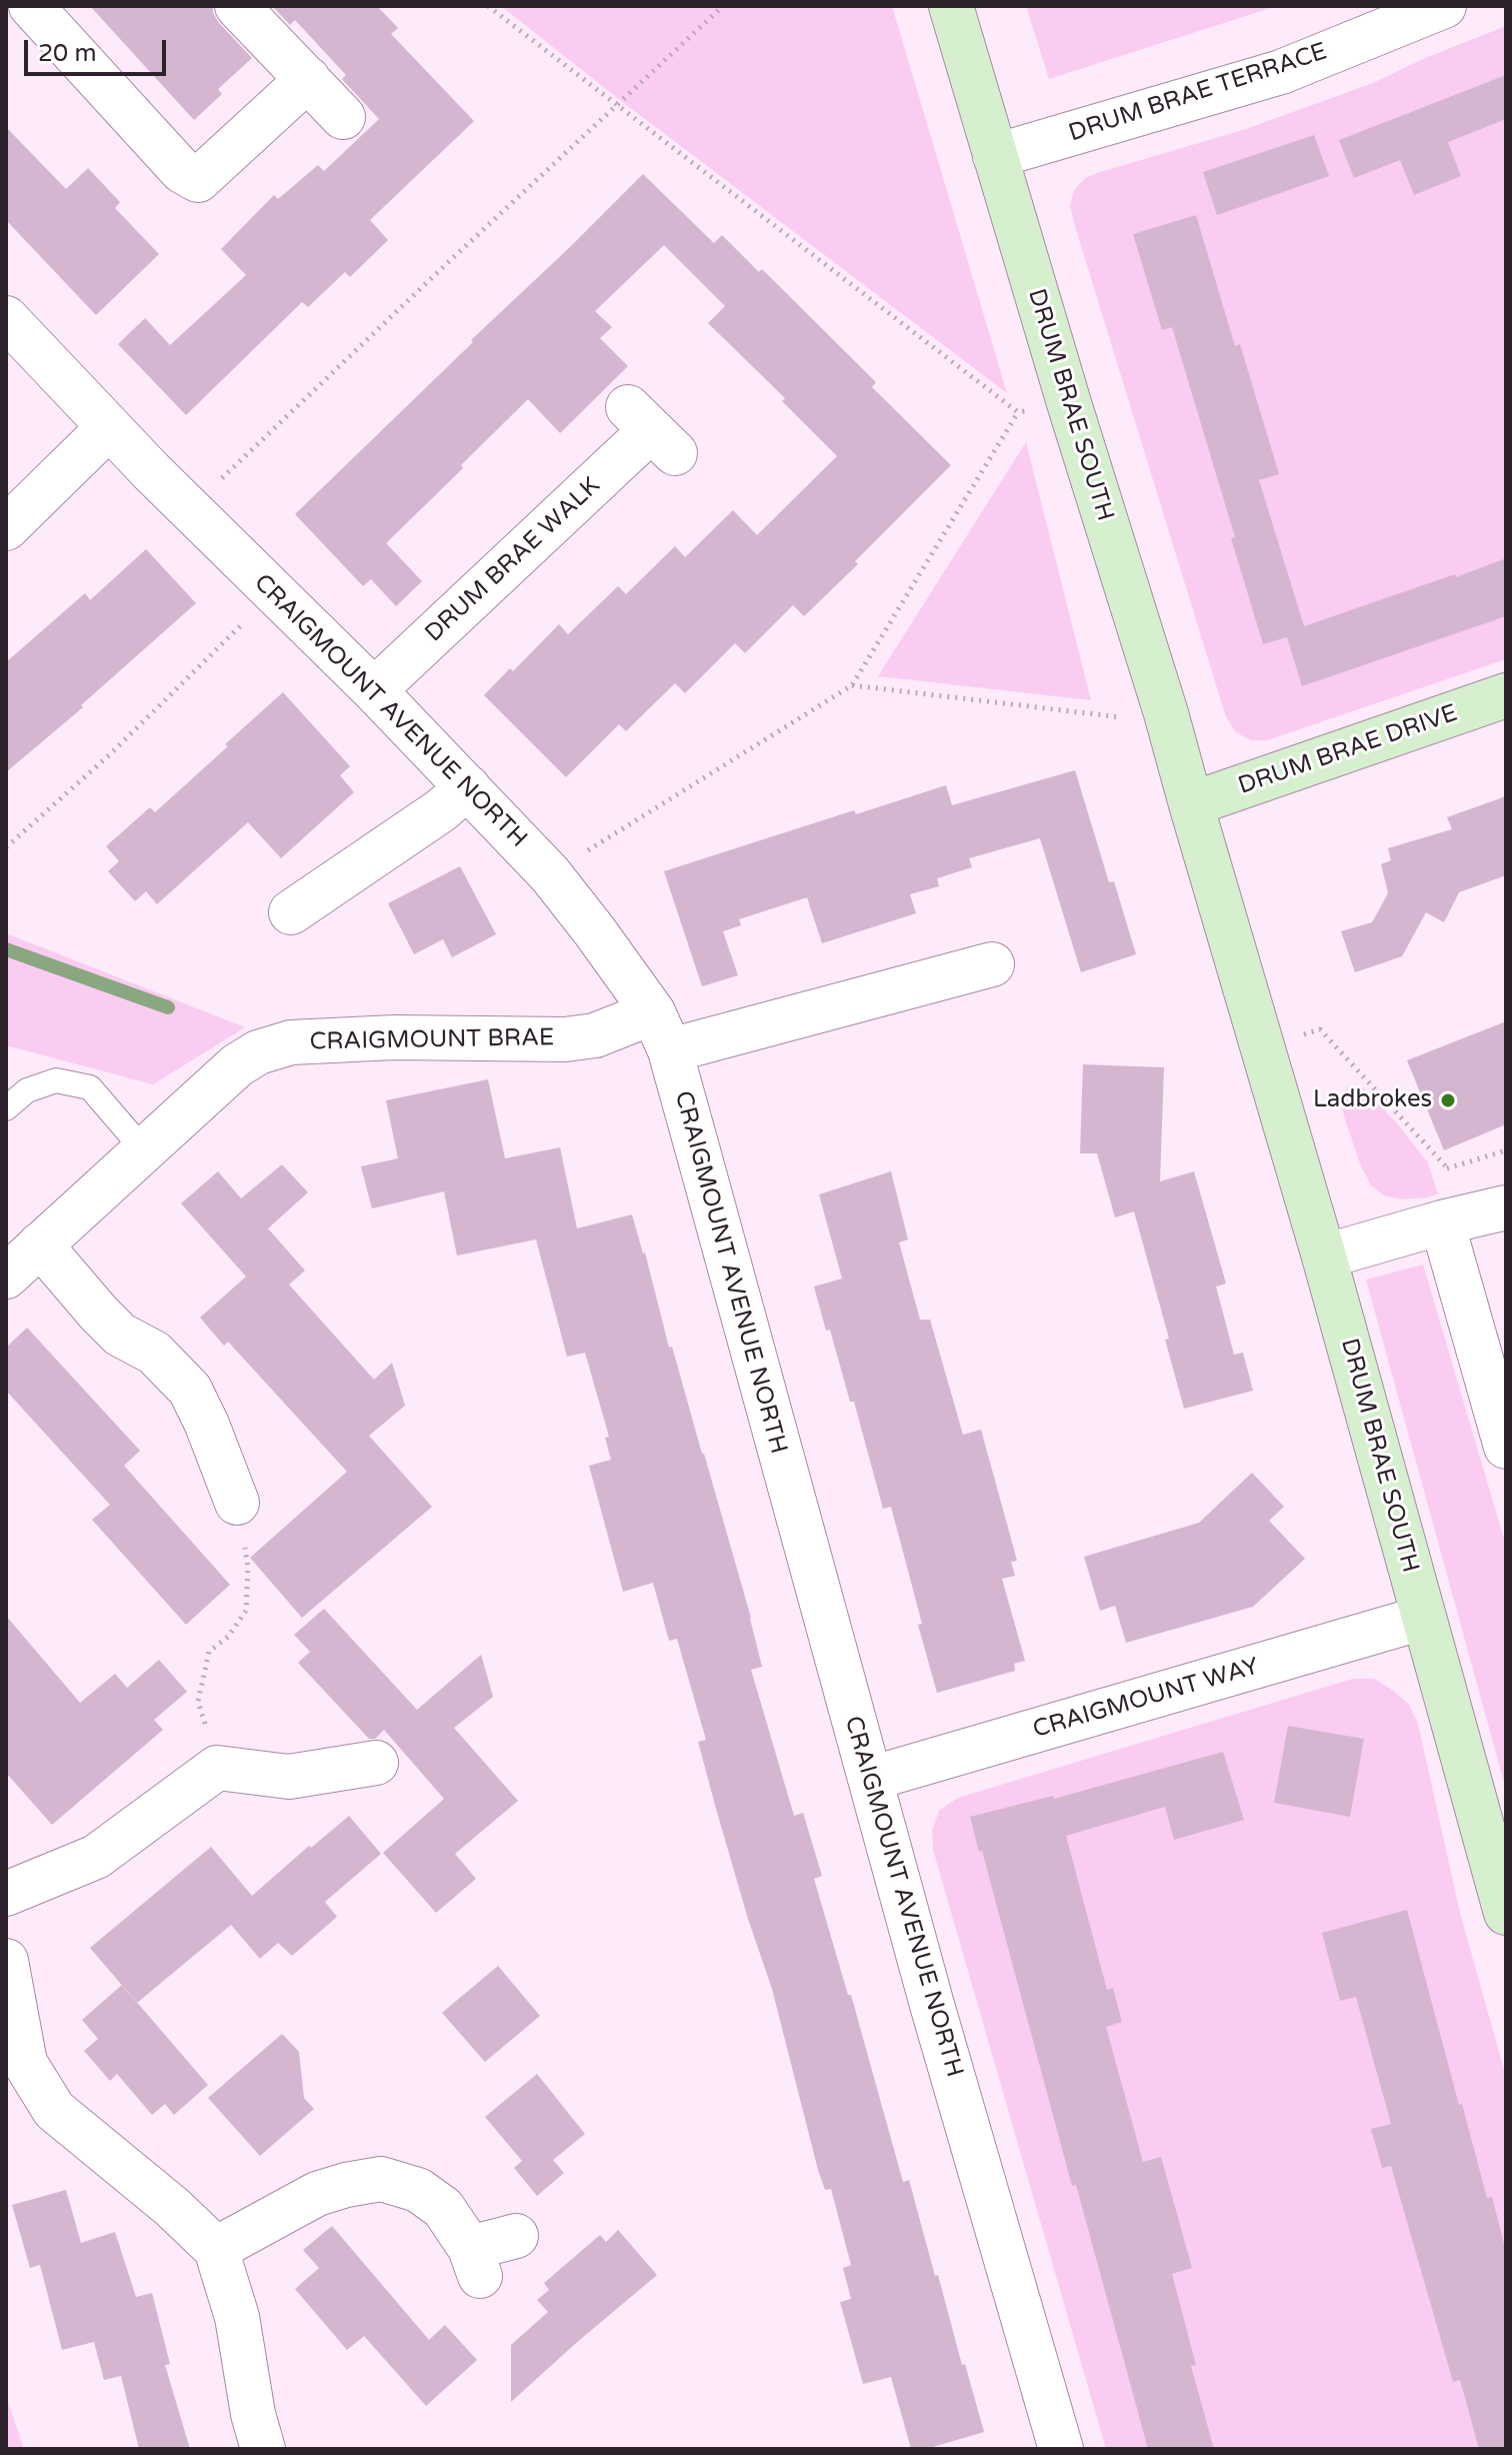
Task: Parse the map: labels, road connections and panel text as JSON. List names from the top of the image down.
{
  "streets": {
    "main road": ["DRUM BRAE SOUTH", "DRUM BRAE DRIVE"],
    "street": [
      "DRUM BRAE TERRACE",
      "DRUM BRAE WALK",
      "CRAIGMOUNT AVENUE NORTH",
      "CRAIGMOUNT BRAE",
      "CRAIGMOUNT WAY"
    ]
  },
  "crossings": [
    ["DRUM BRAE TERRACE", "DRUM BRAE SOUTH"],
    ["DRUM BRAE SOUTH", "DRUM BRAE DRIVE"],
    ["DRUM BRAE SOUTH", "CRAIGMOUNT WAY"],
    ["DRUM BRAE WALK", "CRAIGMOUNT AVENUE NORTH"],
    ["CRAIGMOUNT AVENUE NORTH", "CRAIGMOUNT BRAE"],
    ["CRAIGMOUNT AVENUE NORTH", "CRAIGMOUNT WAY"]
  ],
  "places": ["Ladbrokes"],
  "scale_bar": "20 m"
}
